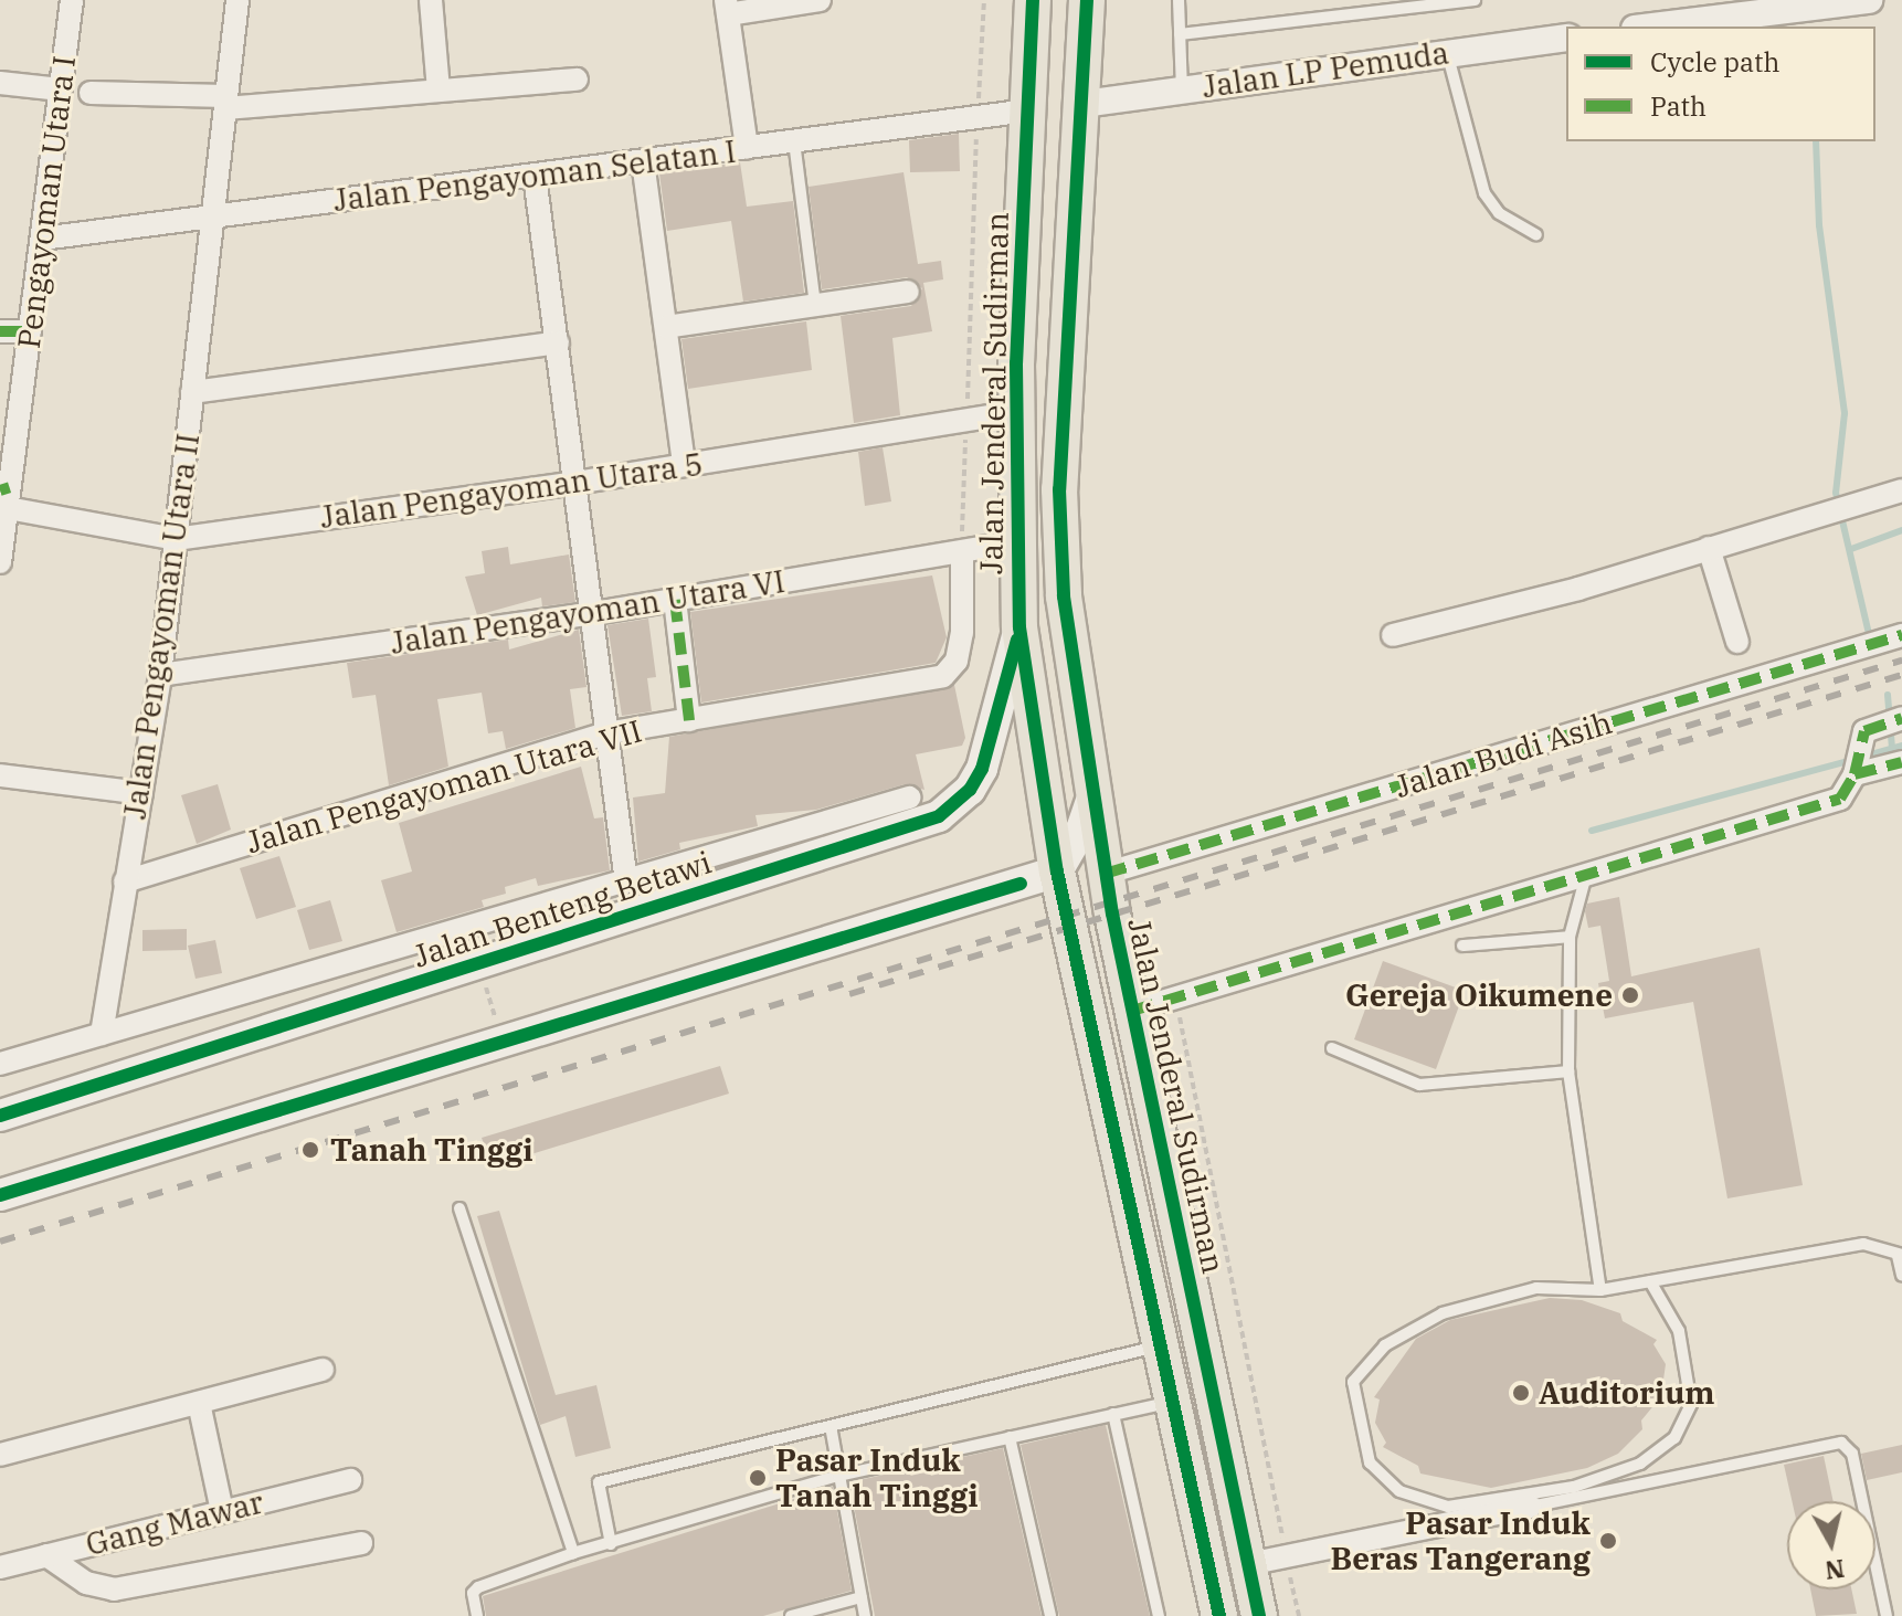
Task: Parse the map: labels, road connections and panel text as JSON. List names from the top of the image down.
{
  "streets": {
    "main road": ["Jalan Jenderal Sudirman", "Jalan Benteng Betawi"],
    "street": [
      "Jalan LP Pemuda",
      "Jalan Pengayoman Selatan I",
      "Pengayoman Utara I",
      "Jalan Pengayoman Utara 5",
      "Jalan Pengayoman Utara VI",
      "Jalan Pengayoman Utara II",
      "Jalan Budi Asih",
      "Jalan Pengayoman Utara VII",
      "Gang Mawar"
    ]
  },
  "crossings": [
    ["Jalan LP Pemuda", "Jalan Jenderal Sudirman"],
    ["Jalan Pengayoman Selatan I", "Pengayoman Utara I"],
    ["Jalan Pengayoman Selatan I", "Jalan Jenderal Sudirman"],
    ["Jalan Pengayoman Selatan I", "Jalan Pengayoman Utara II"],
    ["Pengayoman Utara I", "Jalan Pengayoman Utara 5"],
    ["Jalan Jenderal Sudirman", "Jalan Pengayoman Utara 5"],
    ["Jalan Jenderal Sudirman", "Jalan Pengayoman Utara VI"],
    ["Jalan Jenderal Sudirman", "Jalan Budi Asih"],
    ["Jalan Jenderal Sudirman", "Jalan Benteng Betawi"],
    ["Jalan Pengayoman Utara 5", "Jalan Pengayoman Utara II"],
    ["Jalan Pengayoman Utara VI", "Jalan Pengayoman Utara II"],
    ["Jalan Pengayoman Utara VI", "Jalan Pengayoman Utara VII"],
    ["Jalan Pengayoman Utara II", "Jalan Pengayoman Utara VII"]
  ],
  "places": [
    "Gereja Oikumene",
    "Tanah Tinggi",
    "Auditorium",
    "Pasar Induk Tanah Tinggi",
    "Pasar Induk Beras Tangerang"
  ],
  "legend": ["Cycle path", "Path"],
  "north": "bottom"
}
